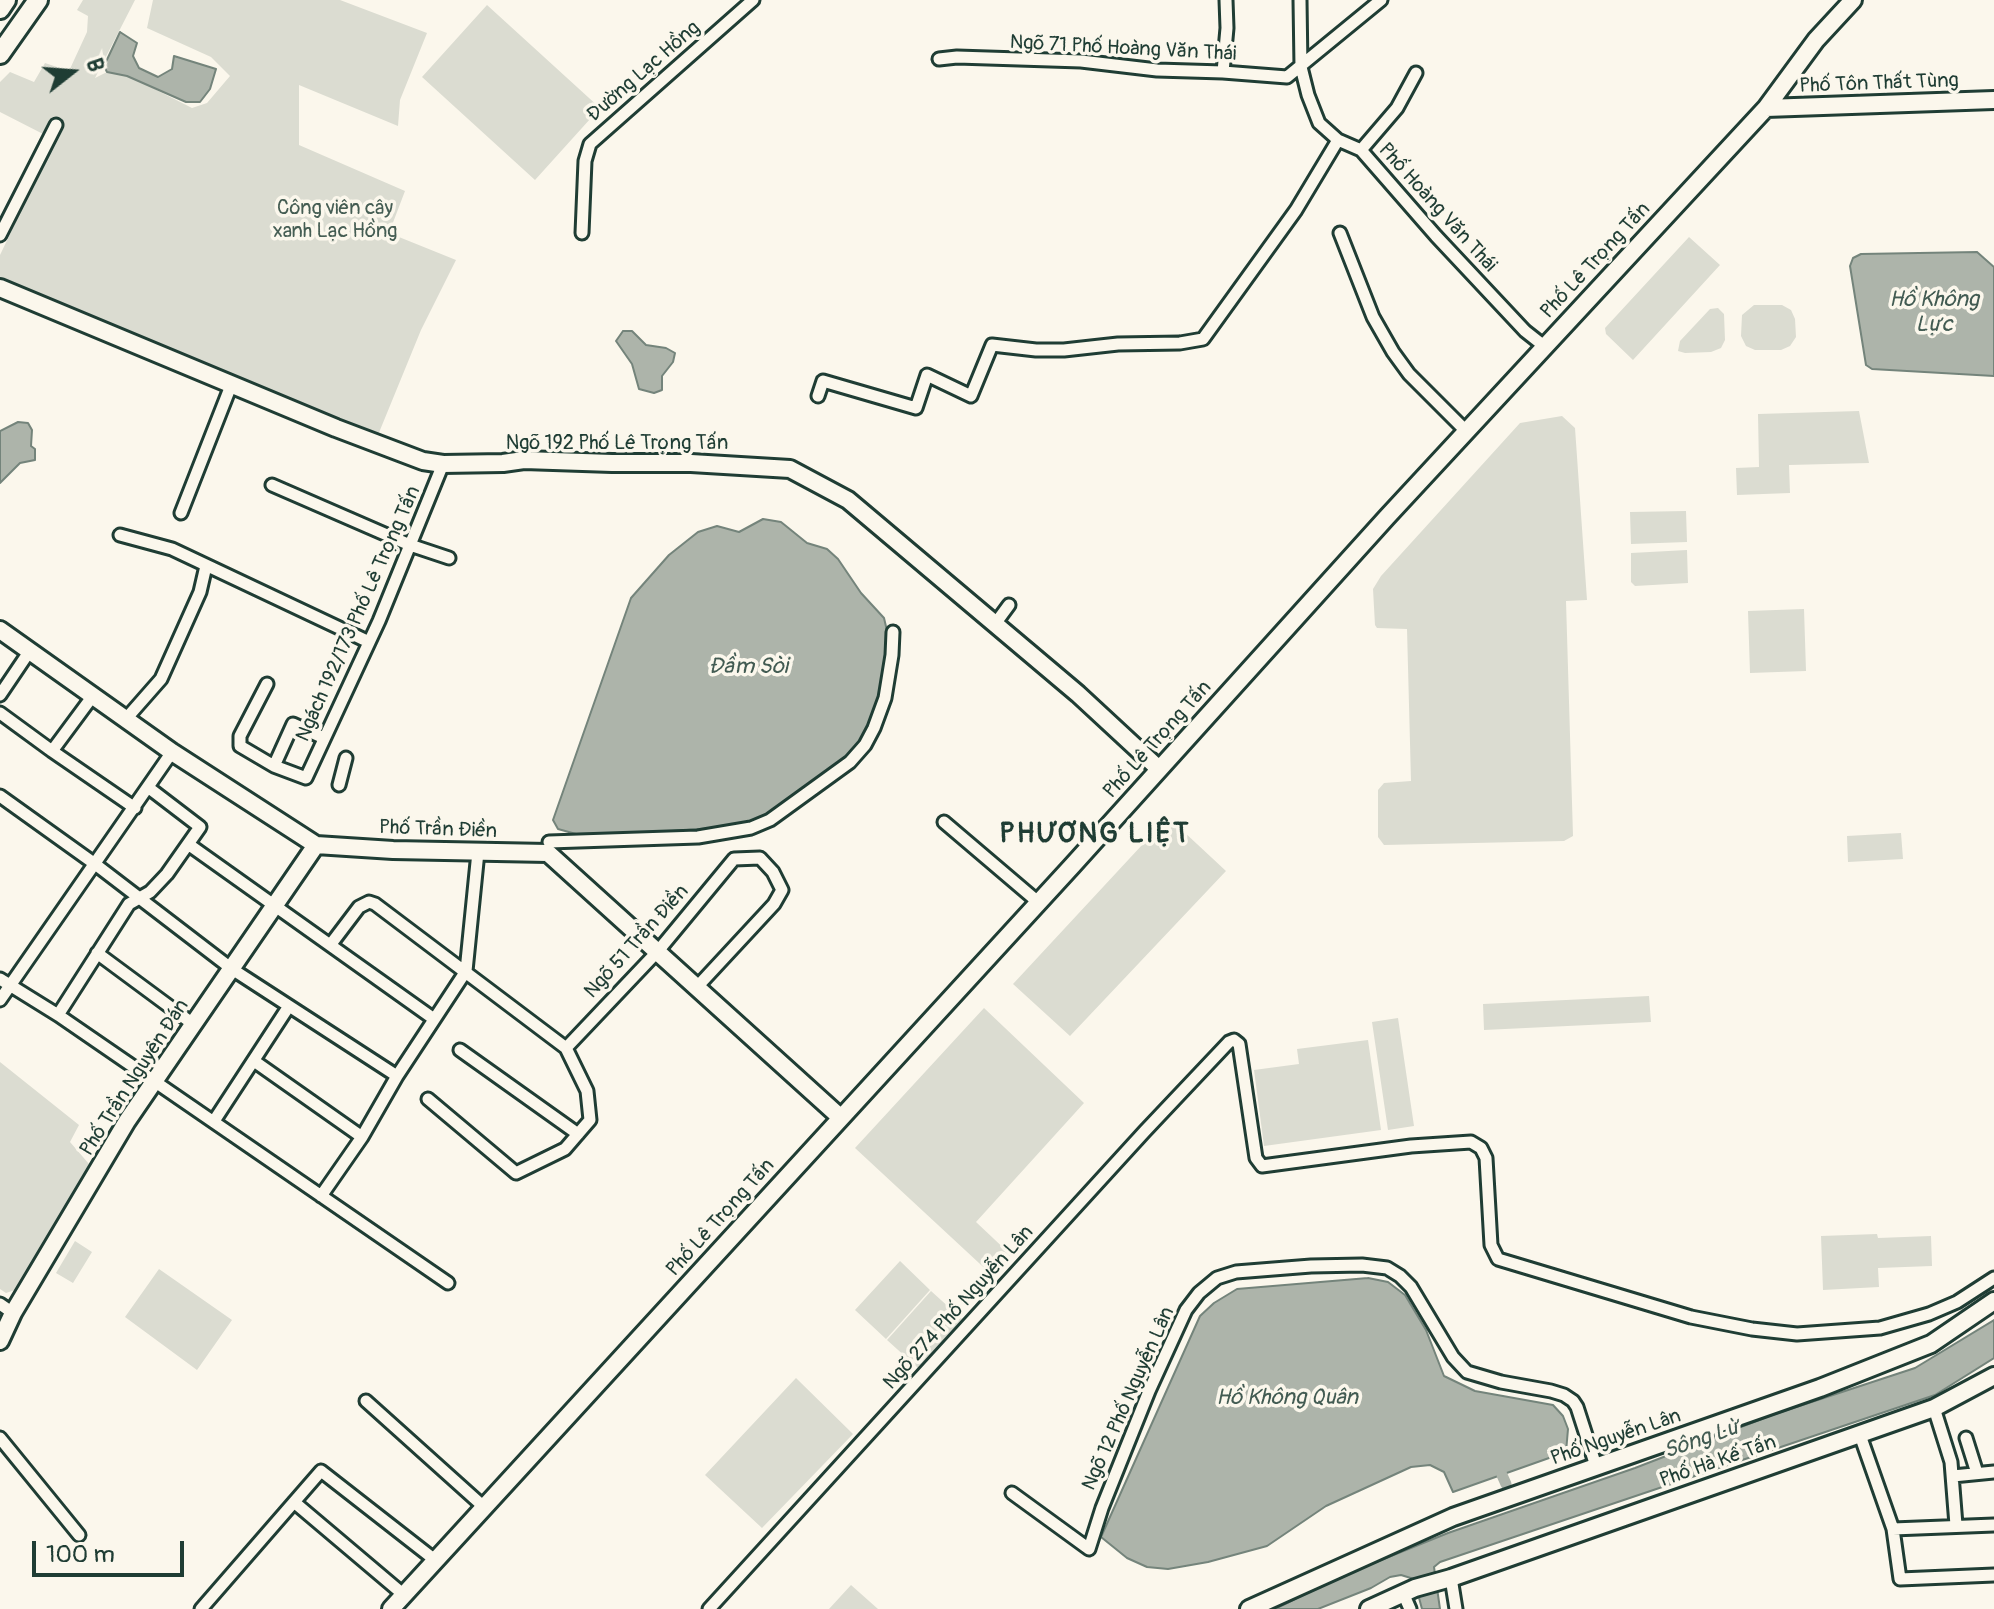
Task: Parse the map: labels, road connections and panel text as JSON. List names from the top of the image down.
{
  "streets": {
    "street": [
      "Ngõ 71 Phố Hoàng Văn Thái",
      "Đường Lạc Hồng",
      "Phố Tôn Thất Tùng",
      "Phố Hoàng Văn Thái",
      "Phố Lê Trọng Tấn",
      "Ngõ 192 Phố Lê Trọng Tấn",
      "Ngách 192/173 Phố Lê Trọng Tấn",
      "Phố Trần Điền",
      "Ngõ 51 Trần Điền",
      "Phố Trần Nguyên Đán",
      "Ngõ 274 Phố Nguyễn Lân",
      "Ngõ 12 Phố Nguyễn Lân",
      "Phố Nguyễn Lân",
      "Phố Hà Kế Tấn"
    ]
  },
  "crossings": [
    ["Ngõ 71 Phố Hoàng Văn Thái", "Phố Hoàng Văn Thái"],
    ["Phố Tôn Thất Tùng", "Phố Lê Trọng Tấn"],
    ["Phố Hoàng Văn Thái", "Phố Lê Trọng Tấn"],
    ["Phố Lê Trọng Tấn", "Ngõ 192 Phố Lê Trọng Tấn"],
    ["Phố Lê Trọng Tấn", "Phố Trần Điền"],
    ["Ngõ 192 Phố Lê Trọng Tấn", "Ngách 192/173 Phố Lê Trọng Tấn"],
    ["Phố Trần Điền", "Ngõ 51 Trần Điền"],
    ["Phố Trần Điền", "Phố Trần Nguyên Đán"],
    ["Ngõ 12 Phố Nguyễn Lân", "Phố Nguyễn Lân"]
  ],
  "districts": ["PHƯƠNG LIỆT"],
  "water": [
    "Hồ Không Lực",
    "Đầm Sòi",
    "Hồ Không Quân",
    "Sông Lừ"
  ],
  "parks": ["Công viên cây xanh Lạc Hồng"],
  "scale_bar": "100 m",
  "north": "right"
}
